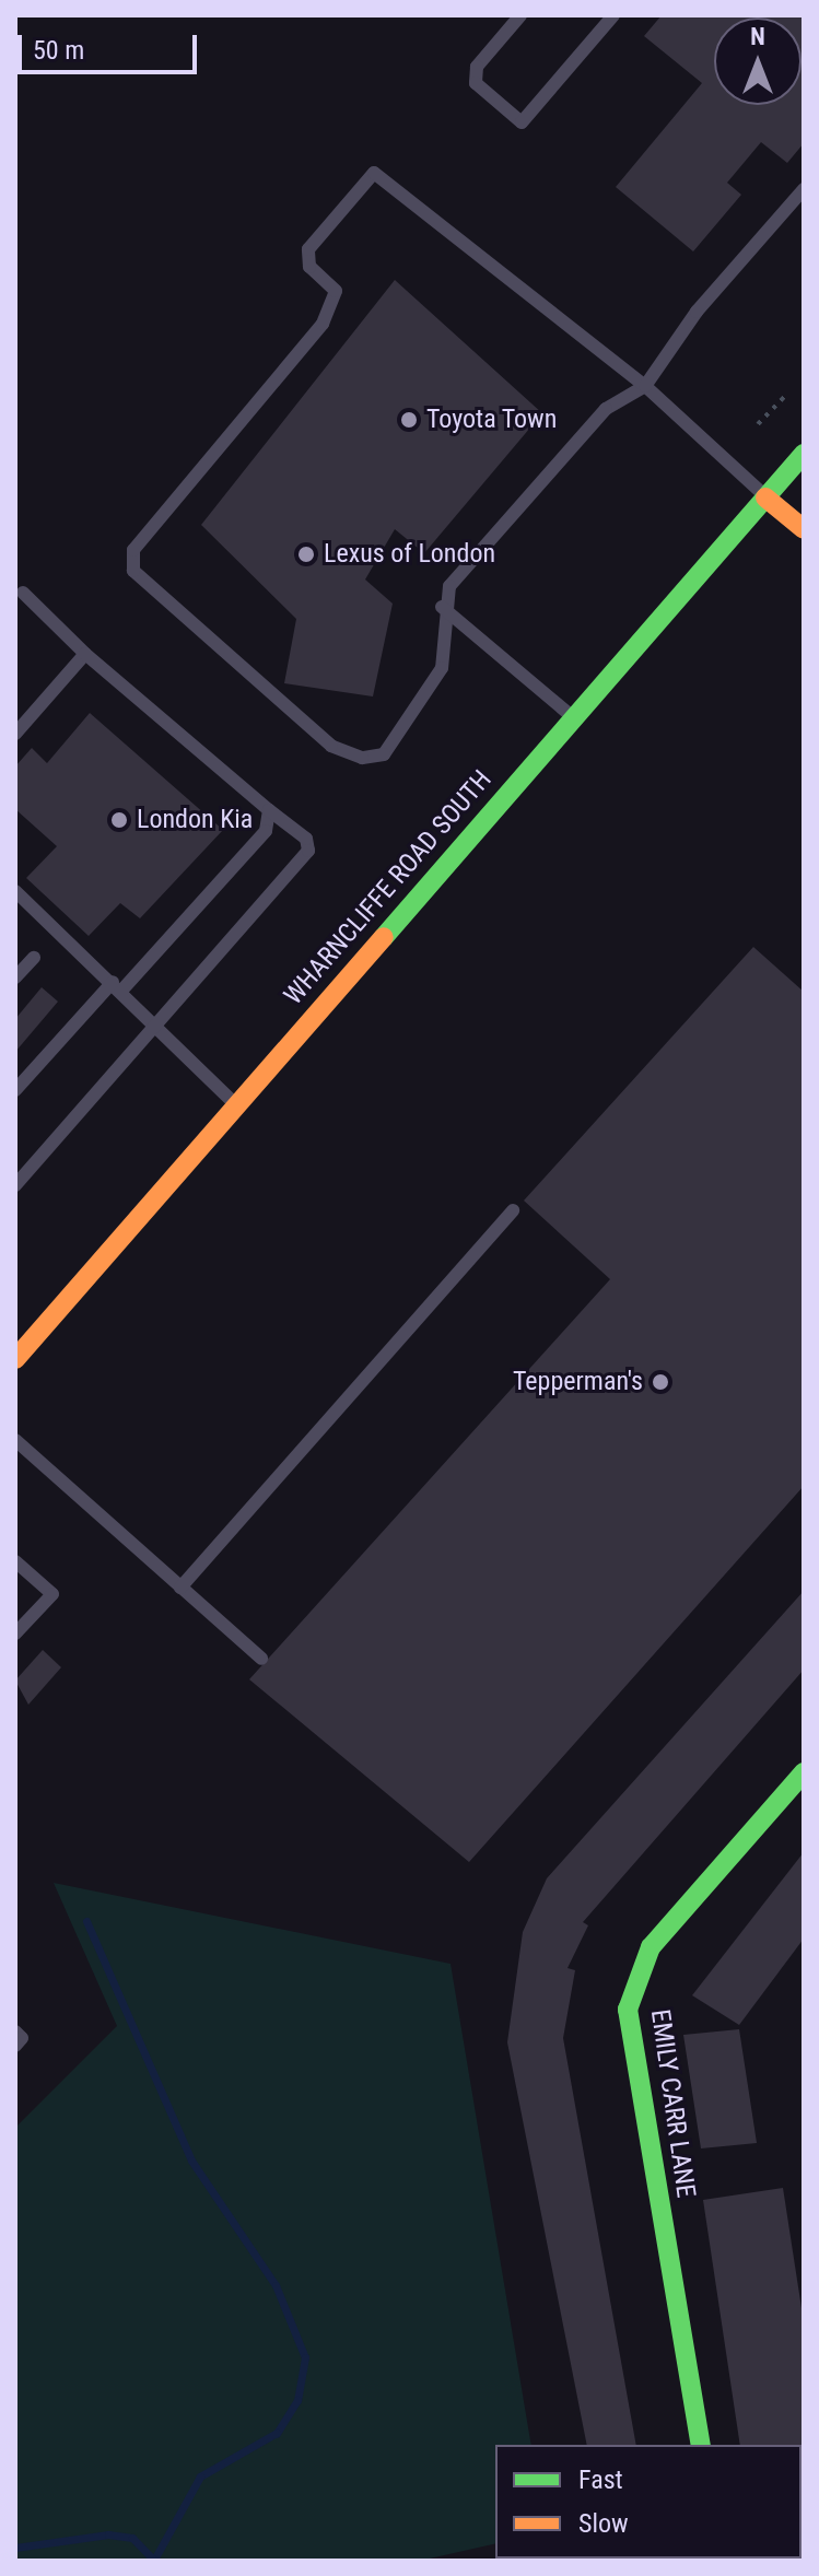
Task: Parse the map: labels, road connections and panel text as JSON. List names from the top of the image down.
{
  "streets": {
    "main road": ["WHARNCLIFFE ROAD SOUTH", "EMILY CARR LANE"]
  },
  "places": [
    "Toyota Town",
    "Lexus of London",
    "London Kia",
    "Tepperman's"
  ],
  "legend": ["Fast", "Slow"],
  "scale_bar": "50 m",
  "north": "top"
}
